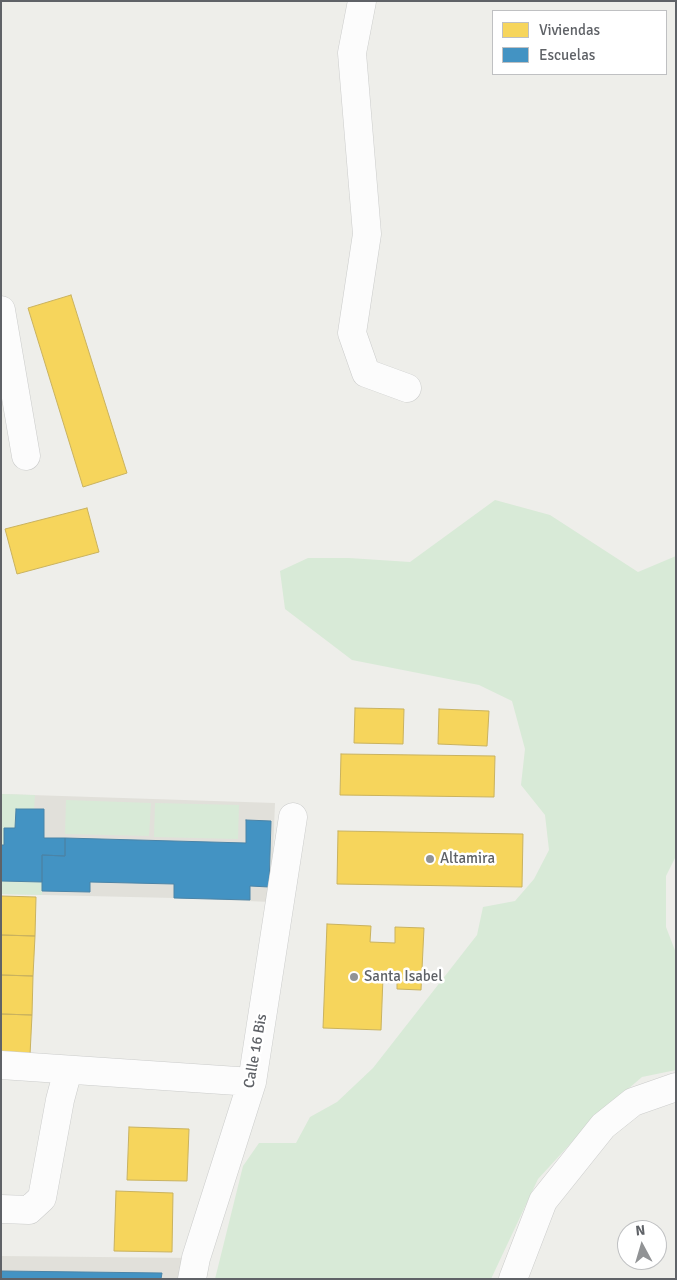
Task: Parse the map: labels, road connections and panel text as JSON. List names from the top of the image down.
{
  "streets": {
    "street": ["Calle 16 Bis"]
  },
  "places": ["Altamira", "Santa Isabel"],
  "legend": ["Viviendas", "Escuelas"],
  "north": "top"
}
